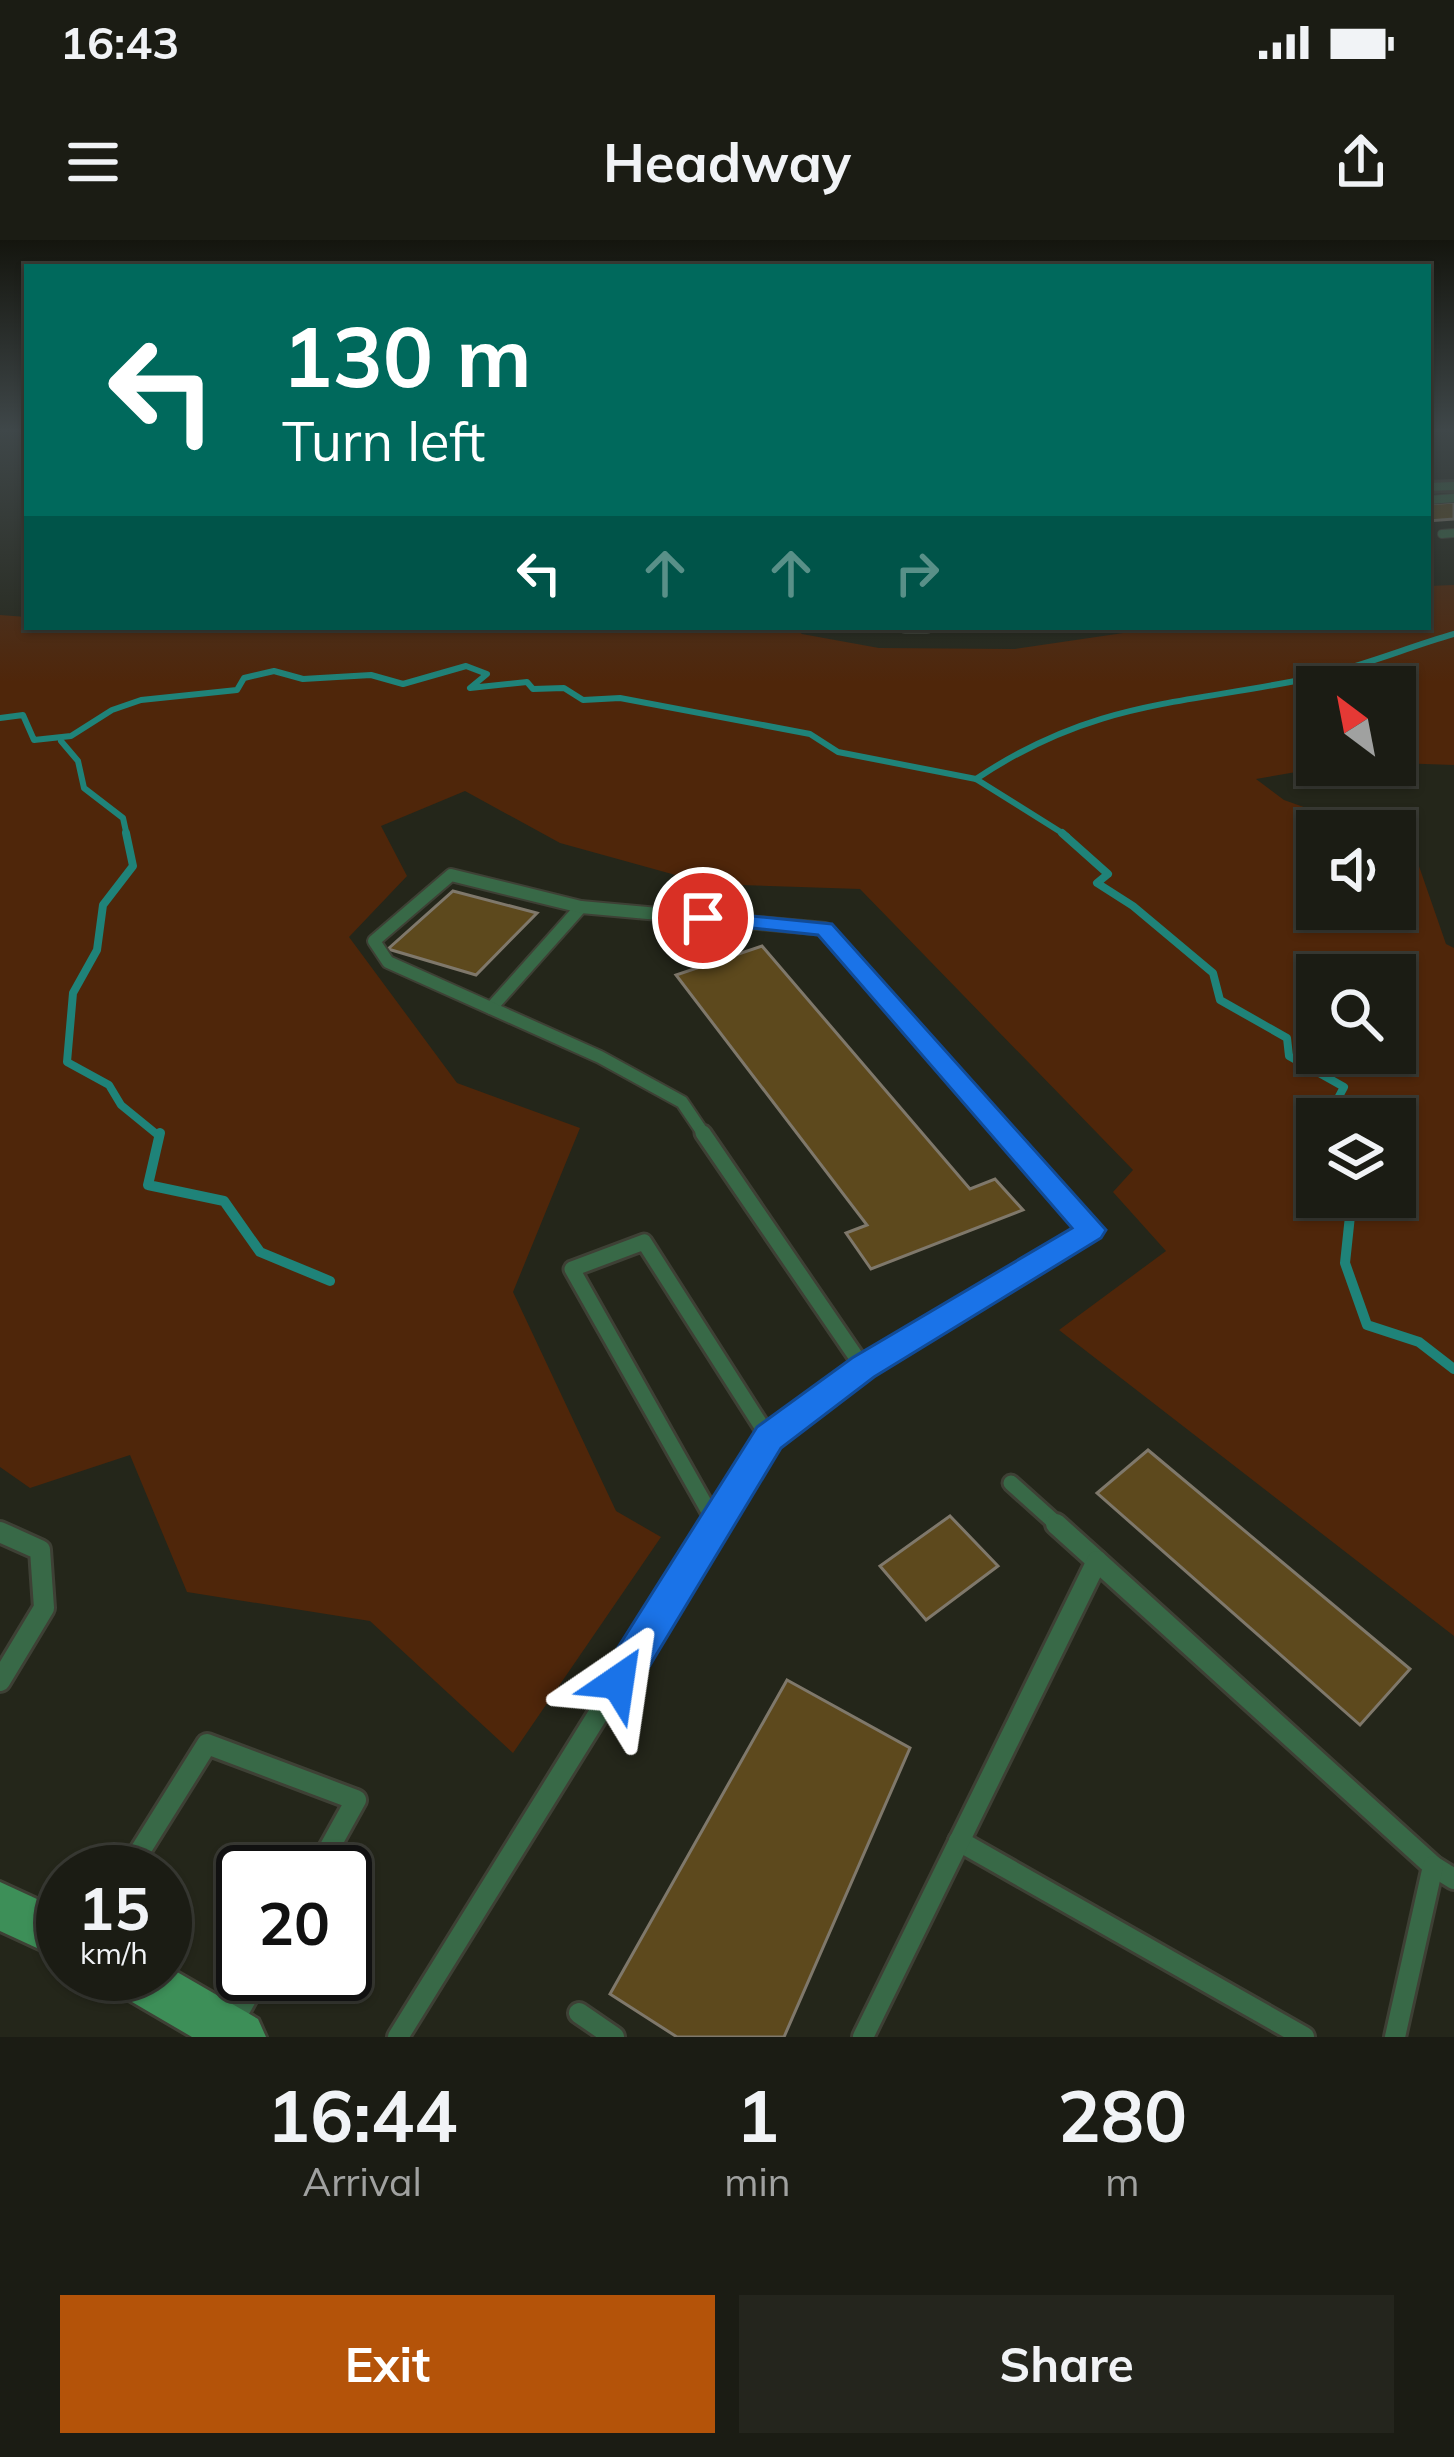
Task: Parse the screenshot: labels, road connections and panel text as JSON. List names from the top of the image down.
{
  "north": "top left",
  "page": {
    "status": "16:43",
    "header": "Headway",
    "turn": ["130 m", "Turn left"],
    "speed": "15 km/h",
    "limit": "20",
    "eta": [
      "16:44",
      "Arrival",
      "1",
      "min",
      "280",
      "m"
    ],
    "buttons": ["Exit", "Share"]
  }
}
